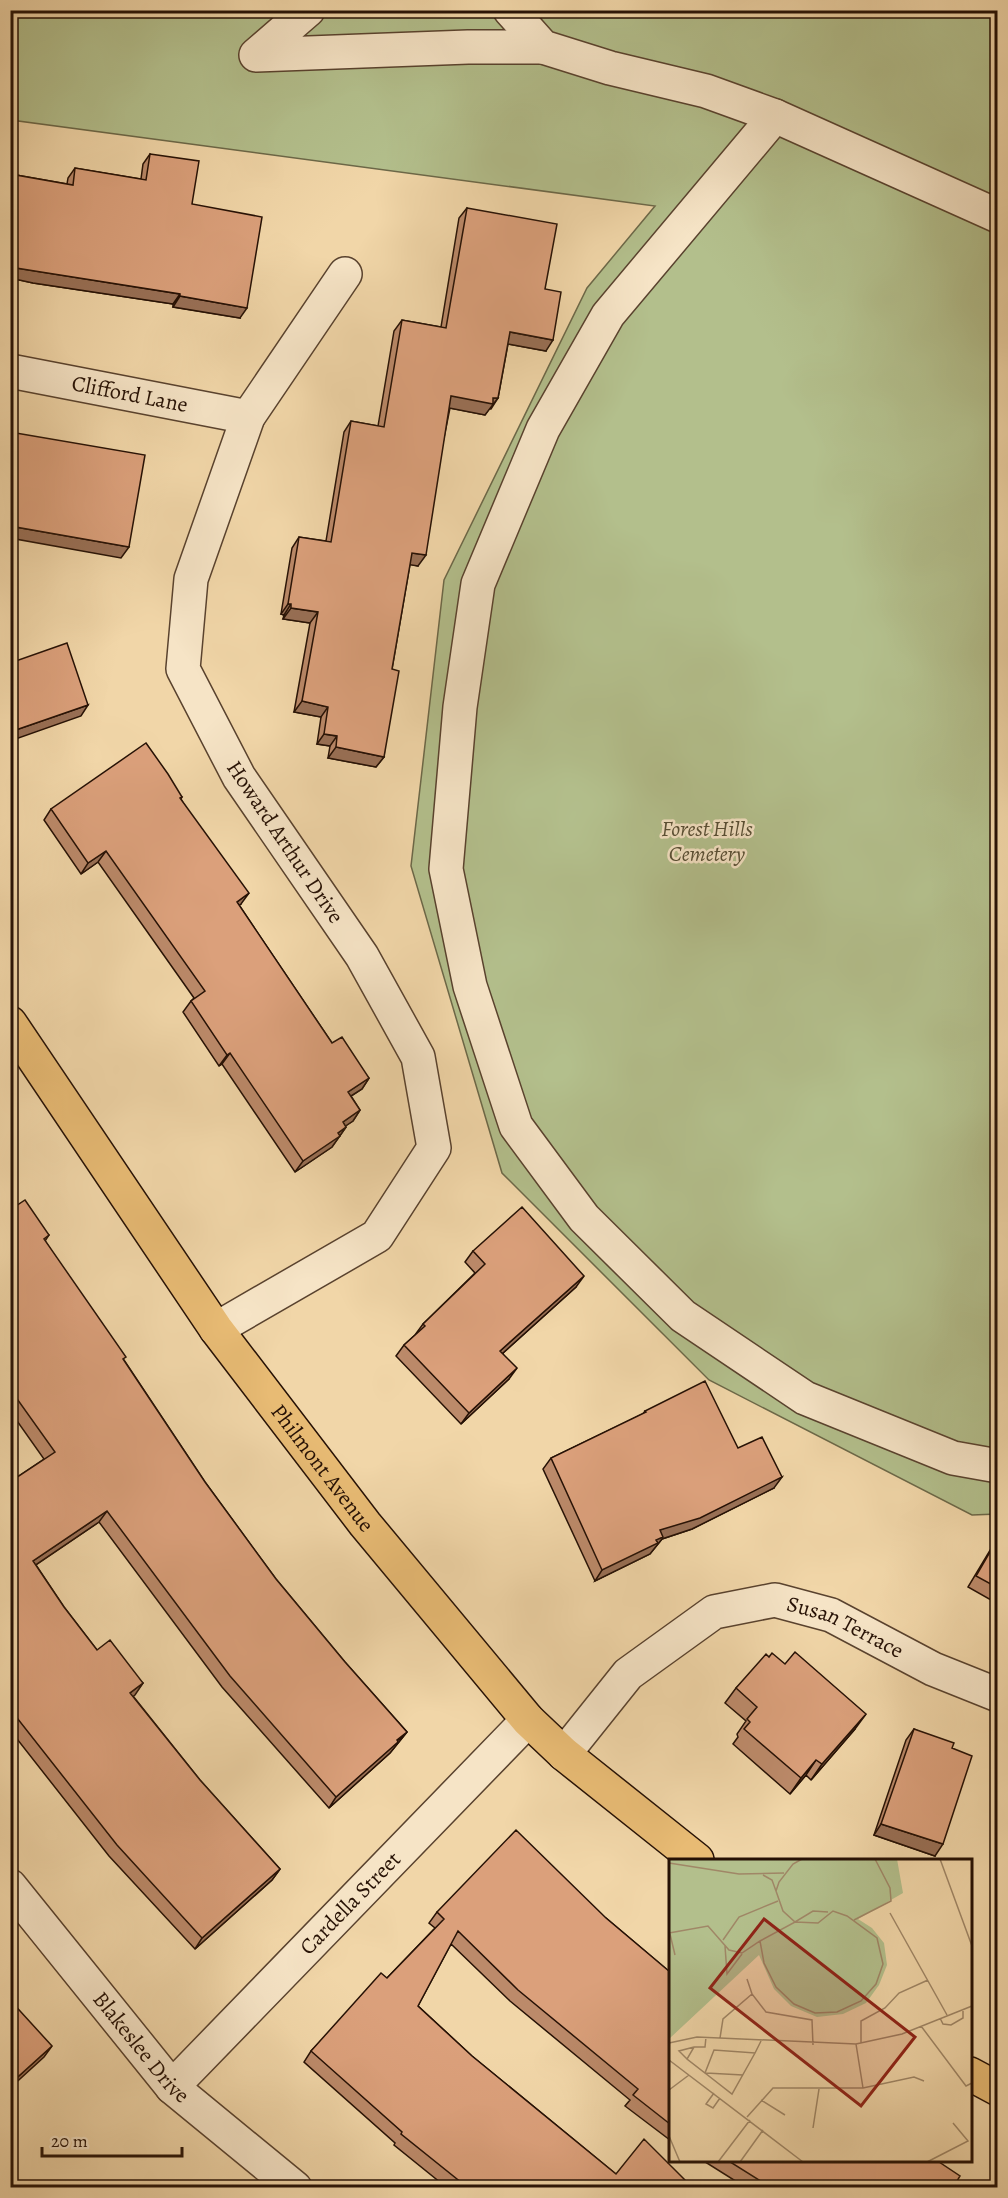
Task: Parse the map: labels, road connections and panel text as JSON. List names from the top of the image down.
{
  "streets": {
    "main road": ["Philmont Avenue"],
    "street": [
      "Clifford Lane",
      "Howard Arthur Drive",
      "Susan Terrace",
      "Cardella Street",
      "Blakeslee Drive"
    ]
  },
  "crossings": [
    ["Clifford Lane", "Howard Arthur Drive"],
    ["Howard Arthur Drive", "Philmont Avenue"],
    ["Philmont Avenue", "Susan Terrace"],
    ["Philmont Avenue", "Cardella Street"],
    ["Cardella Street", "Blakeslee Drive"]
  ],
  "parks": ["Forest Hills Cemetery"],
  "scale_bar": "20 m"
}
